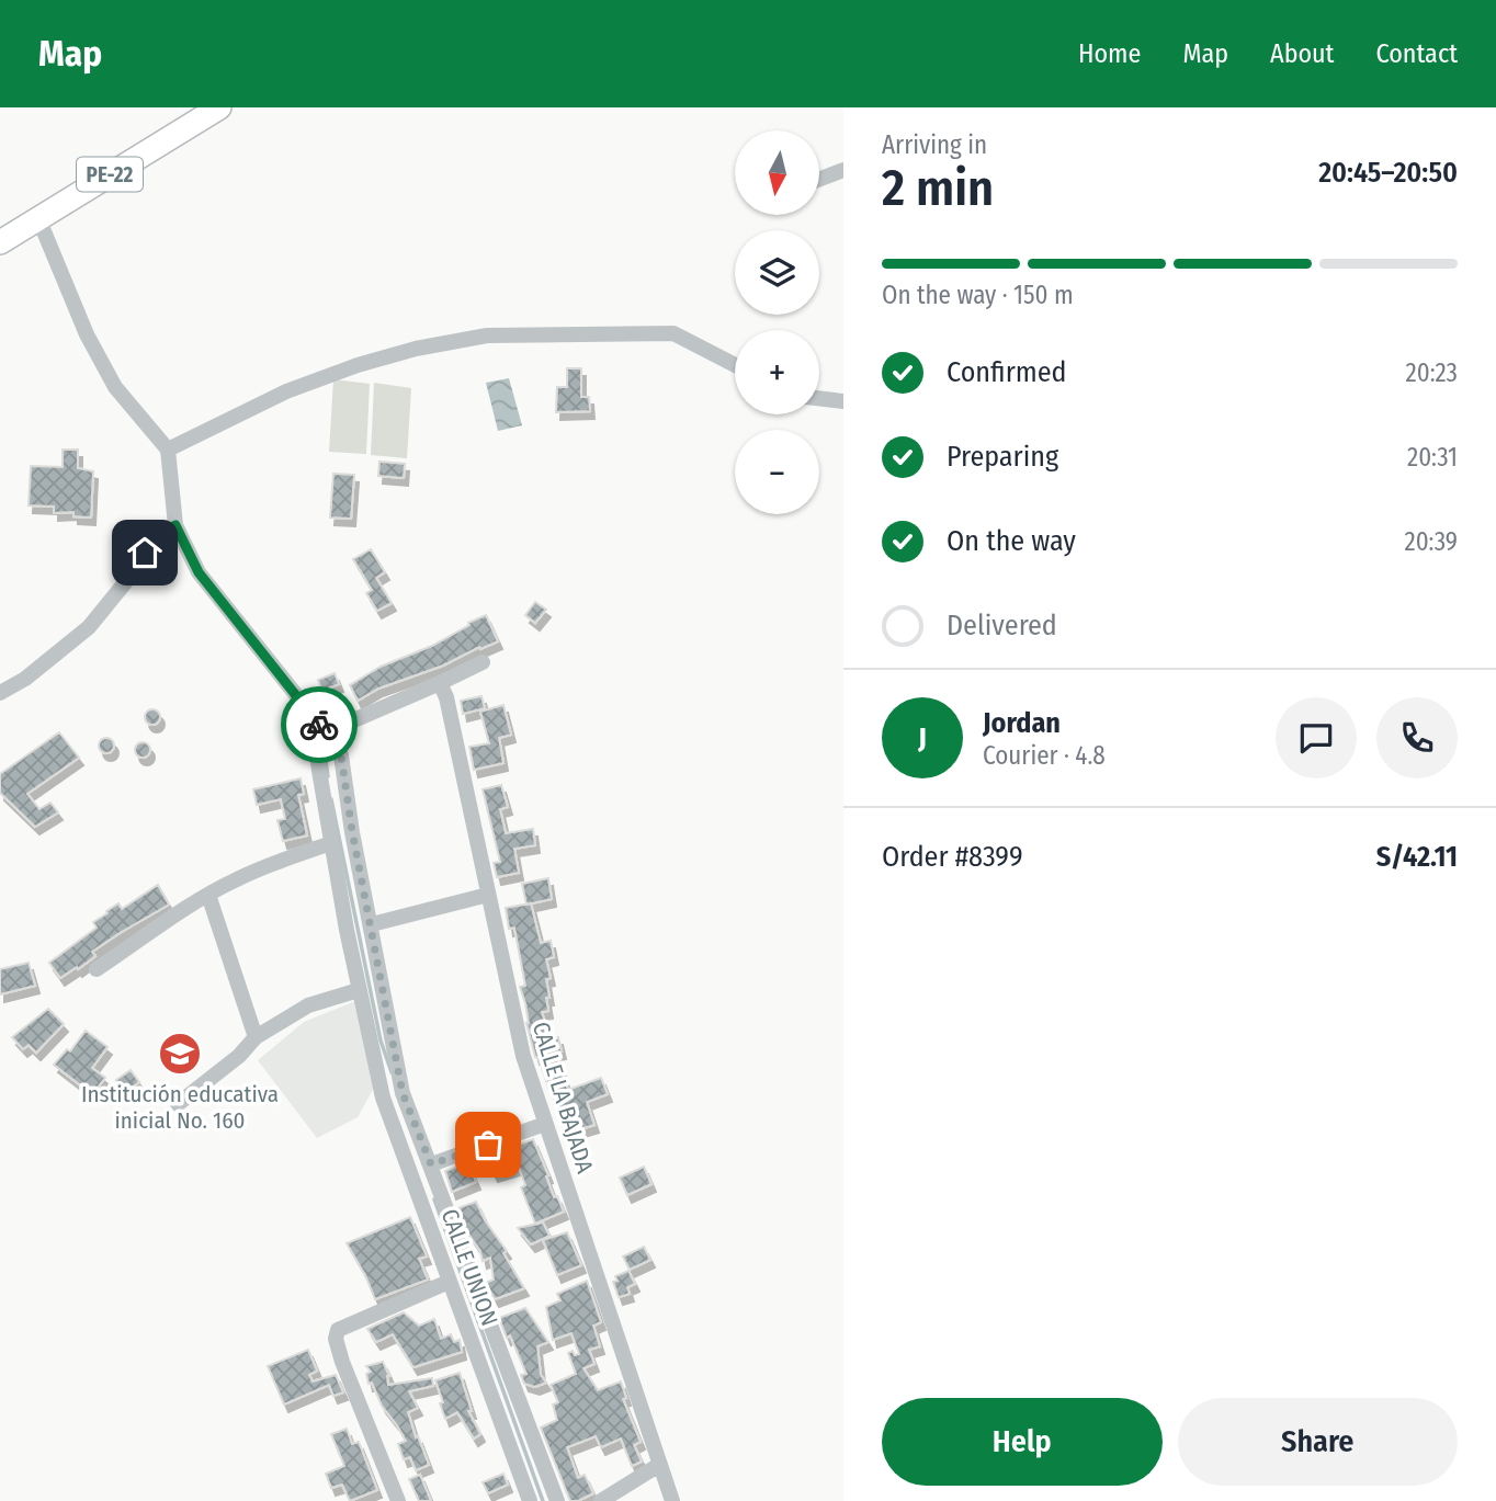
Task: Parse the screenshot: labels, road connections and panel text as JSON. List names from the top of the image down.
{
  "streets": {
    "highway": ["PE-22"],
    "street": ["CALLE LA BAJADA", "CALLE UNION"]
  },
  "places": {
    "school or university": ["Institución educativa inicial No. 160"]
  },
  "north": "bottom",
  "page": {
    "header": "Map",
    "nav": [
      "Home",
      "Map",
      "About",
      "Contact"
    ],
    "heading": ["2 min", "Arriving in", "20:45–20:50"],
    "panel": [
      "Jordan",
      "Courier · 4.8",
      "Order #8399",
      "S/42.11"
    ],
    "map_buttons": ["+", "−"],
    "bar": "On the way · 150 m",
    "list": [
      ["Confirmed", "20:23"],
      ["Preparing", "20:31"],
      ["On the way", "20:39"],
      "Delivered"
    ],
    "round": "J",
    "buttons": ["Help", "Share"]
  }
}
